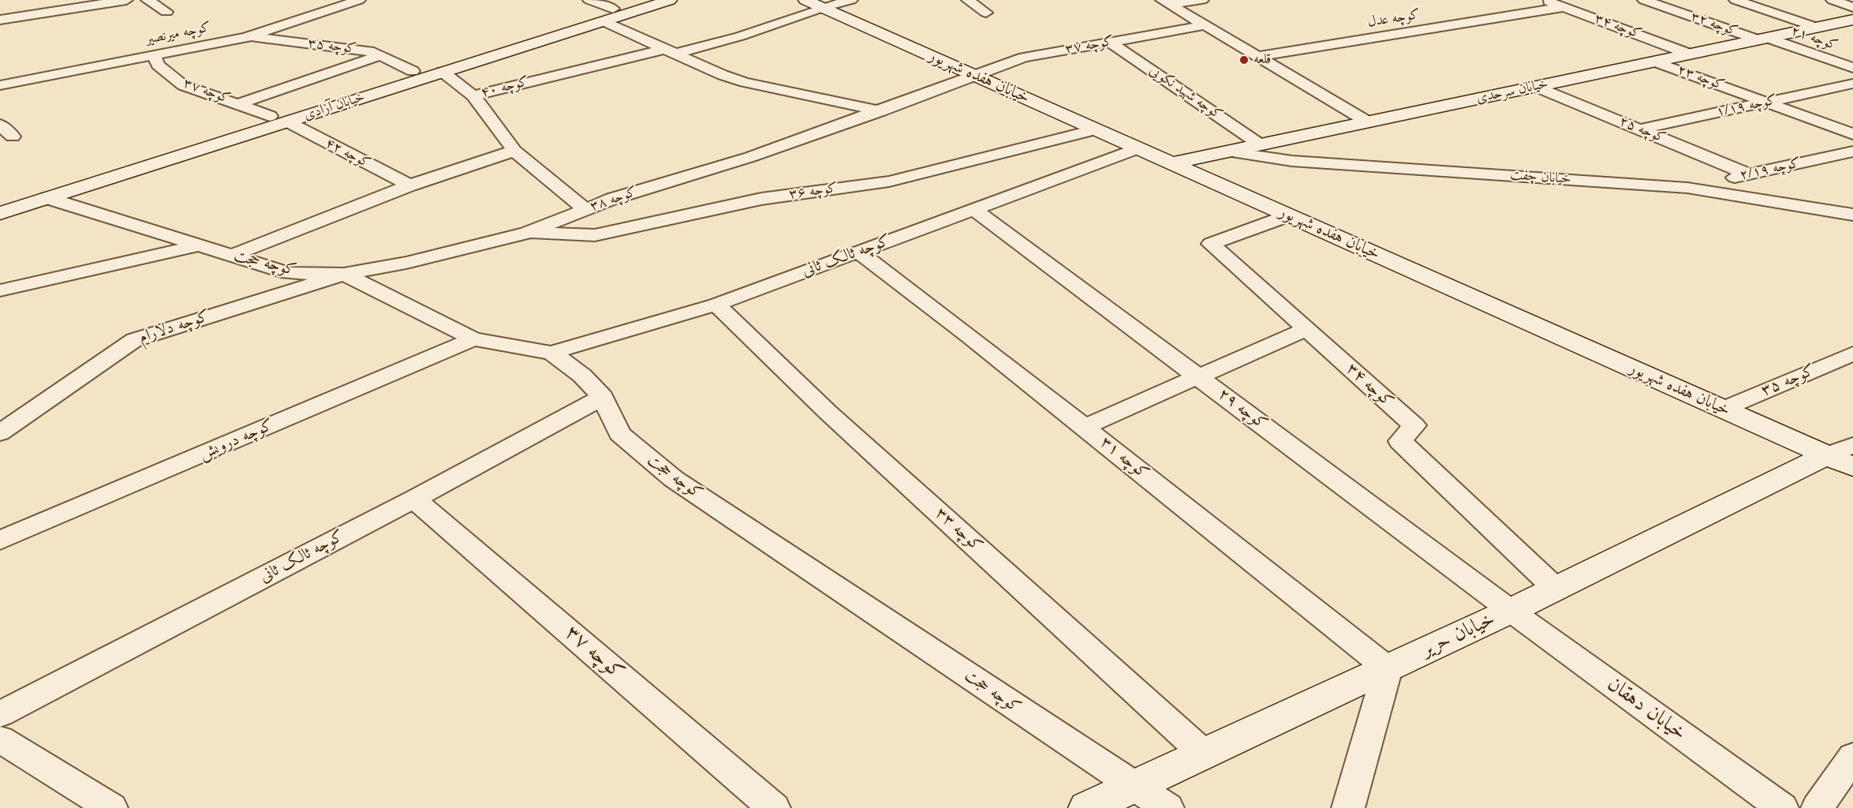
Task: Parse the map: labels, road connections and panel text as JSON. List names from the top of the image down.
{
  "streets": {
    "street": [
      "کوچه عدل",
      "کوچه ۳۲",
      "کوچه ۳۴",
      "کوچه میرنصیر",
      "کوچه ۲۱",
      "کوچه ۳۷",
      "کوچه ۳۵",
      "خیابان هفده شهریور",
      "کوچه ۲۳",
      "کوچه ۴۰",
      "خیابان سرحدی",
      "کوچه شهید نکویی",
      "خیابان آزادی",
      "کوچه ۱/۱۹",
      "کوچه ۲۵",
      "کوچه ۴۲",
      "کوچه ۲/۱۹",
      "خیابان چفت",
      "کوچه ۳۶",
      "کوچه ۳۸",
      "کوچه ثالک ثانی",
      "کوچه حجت",
      "کوچه دلارام",
      "کوچه ۲۹",
      "کوچه درویش",
      "کوچه ۳۱",
      "کوچه ۳۳",
      "خیابان حریر",
      "خیابان دهقان"
    ]
  },
  "crossings": [
    ["کوچه عدل", "کوچه ۳۴"],
    ["کوچه ۳۲", "کوچه ۲۱"],
    ["کوچه ۳۲", "خیابان سرحدی"],
    ["کوچه ۳۴", "خیابان هفده شهریور"],
    ["کوچه ۳۴", "خیابان سرحدی"],
    ["کوچه ۳۴", "خیابان حریر"],
    ["کوچه میرنصیر", "کوچه ۳۷"],
    ["کوچه میرنصیر", "کوچه ۳۵"],
    ["کوچه ۲۱", "خیابان سرحدی"],
    ["کوچه ۳۷", "خیابان هفده شهریور"],
    ["کوچه ۳۷", "کوچه شهید نکویی"],
    ["کوچه ۳۷", "خیابان آزادی"],
    ["کوچه ۳۷", "کوچه ۳۸"],
    ["کوچه ۳۷", "کوچه ثالک ثانی"],
    ["کوچه ۳۵", "خیابان هفده شهریور"],
    ["کوچه ۳۵", "خیابان آزادی"],
    ["خیابان هفده شهریور", "کوچه ۴۰"],
    ["خیابان هفده شهریور", "خیابان سرحدی"],
    ["خیابان هفده شهریور", "کوچه ۳۶"],
    ["خیابان هفده شهریور", "کوچه ۳۸"],
    ["خیابان هفده شهریور", "کوچه ثالک ثانی"],
    ["خیابان هفده شهریور", "خیابان حریر"],
    ["کوچه ۲۳", "خیابان سرحدی"],
    ["کوچه ۲۳", "کوچه ۱/۱۹"],
    ["کوچه ۴۰", "کوچه ۳۸"],
    ["خیابان سرحدی", "کوچه شهید نکویی"],
    ["خیابان سرحدی", "کوچه ۲۵"],
    ["خیابان سرحدی", "خیابان چفت"],
    ["خیابان آزادی", "کوچه ۴۲"],
    ["خیابان آزادی", "کوچه حجت"],
    ["کوچه ۱/۱۹", "کوچه ۲۵"],
    ["کوچه ۲۵", "کوچه ۲/۱۹"],
    ["کوچه ۲/۱۹", "خیابان چفت"],
    ["کوچه ۳۶", "کوچه ۳۸"],
    ["کوچه ۳۸", "کوچه حجت"],
    ["کوچه ۳۸", "کوچه دلارام"],
    ["کوچه ثالک ثانی", "کوچه حجت"],
    ["کوچه ثالک ثانی", "کوچه ۲۹"],
    ["کوچه ثالک ثانی", "کوچه ۳۱"],
    ["کوچه ثالک ثانی", "کوچه ۳۳"],
    ["کوچه حجت", "کوچه دلارام"],
    ["کوچه حجت", "کوچه درویش"],
    ["کوچه حجت", "خیابان حریر"],
    ["کوچه ۲۹", "خیابان حریر"],
    ["کوچه ۲۹", "خیابان دهقان"],
    ["کوچه ۳۱", "خیابان حریر"],
    ["کوچه ۳۳", "خیابان حریر"],
    ["خیابان حریر", "خیابان دهقان"]
  ],
  "places": ["قلعه"]
}
